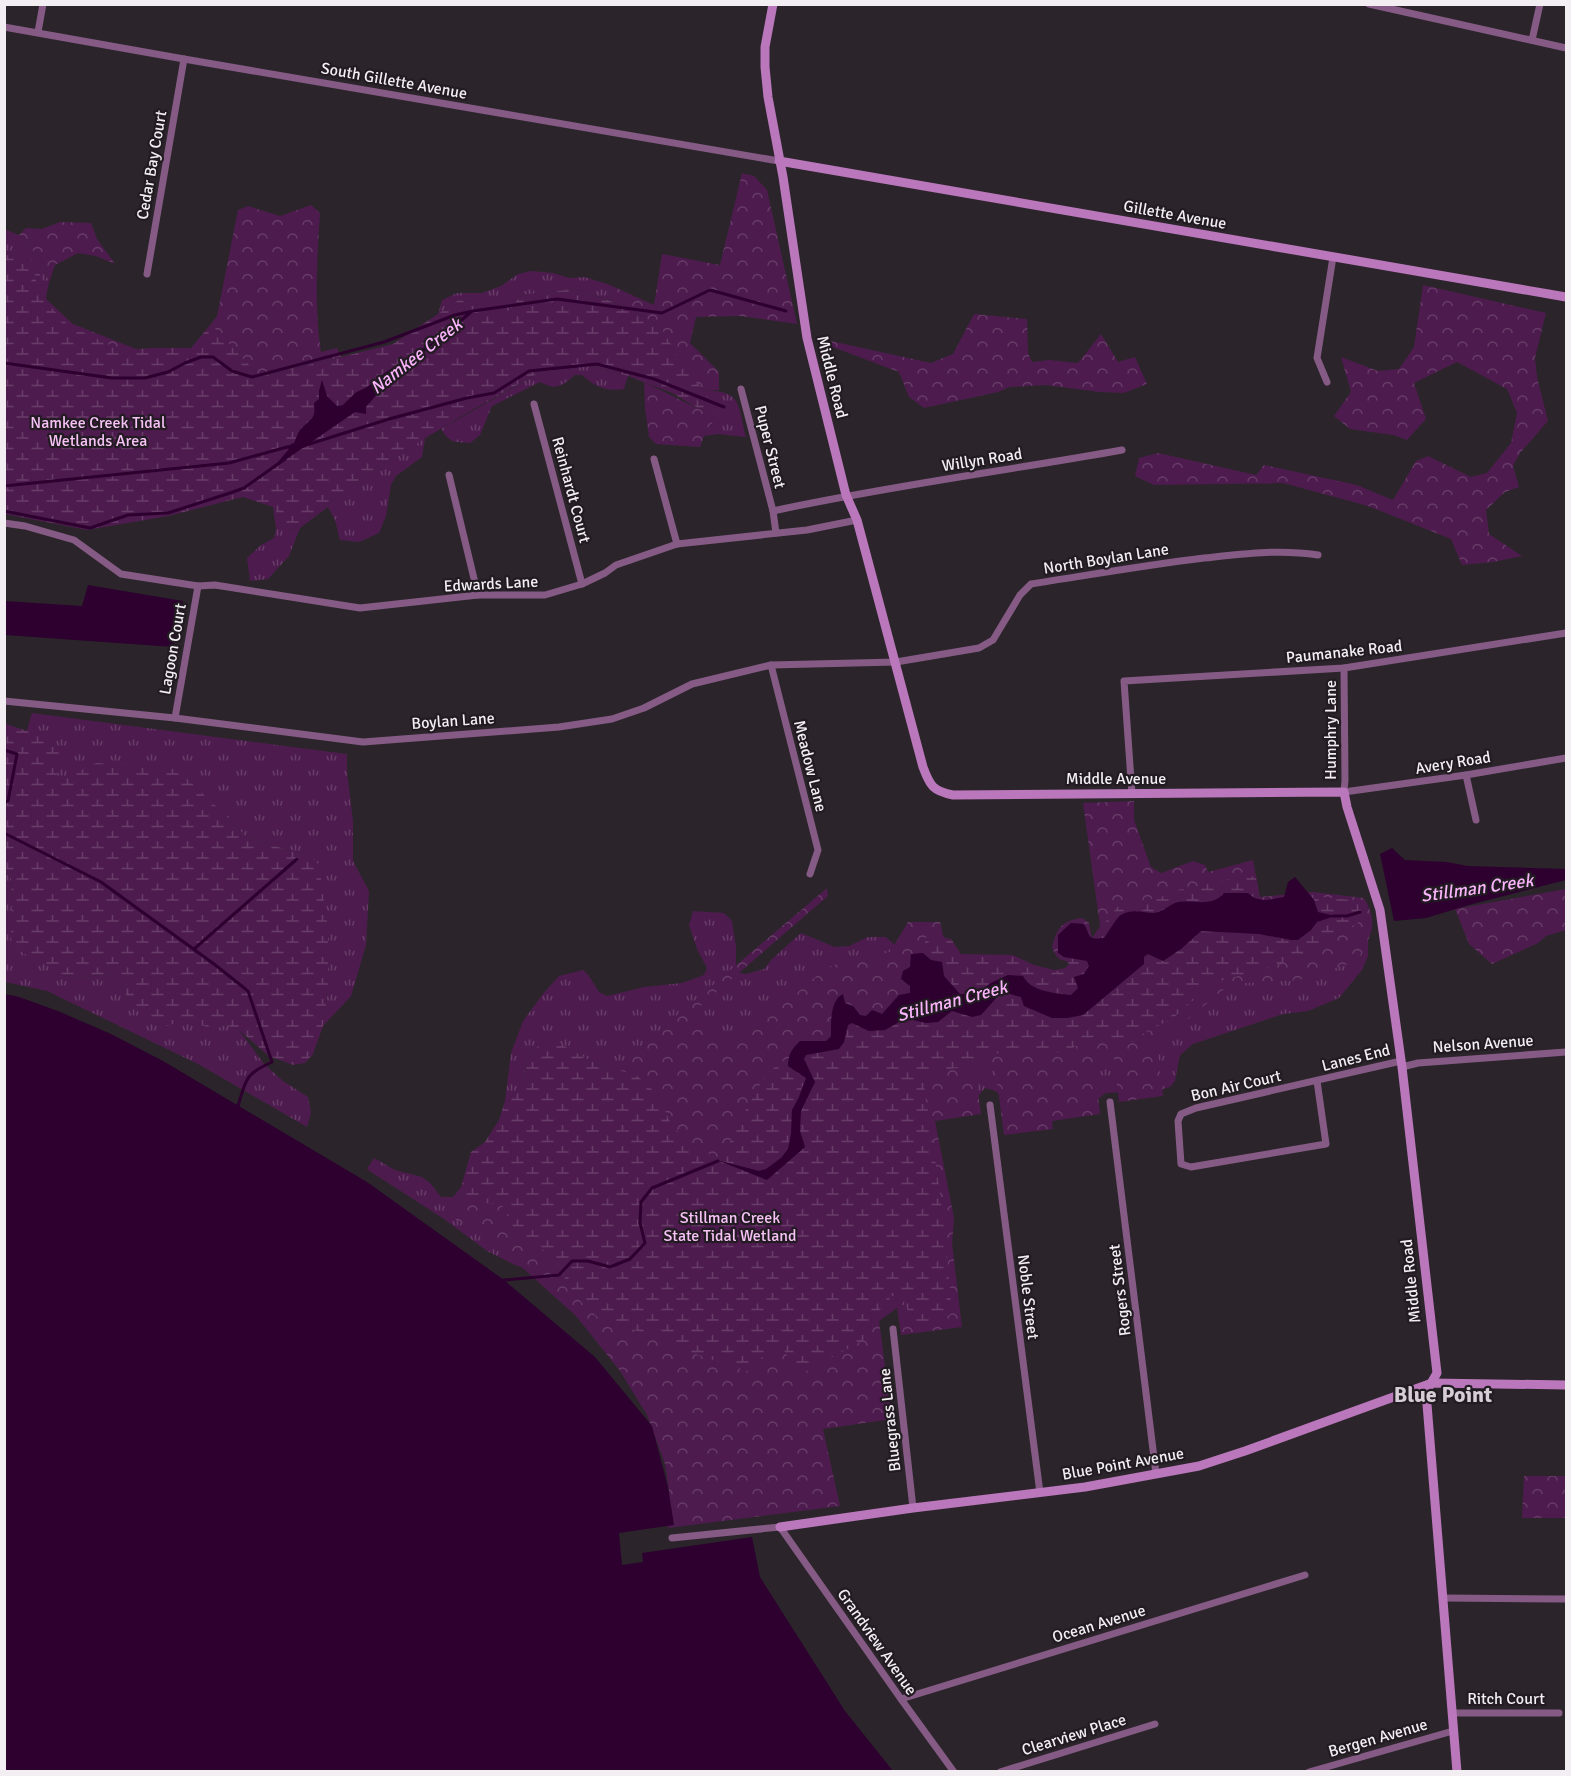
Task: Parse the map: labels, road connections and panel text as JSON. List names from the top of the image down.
{
  "streets": {
    "main road": [
      "Gillette Avenue",
      "Middle Road",
      "Middle Avenue",
      "Blue Point Avenue"
    ],
    "street": [
      "South Gillette Avenue",
      "Cedar Bay Court",
      "Puper Street",
      "Willyn Road",
      "Reinhardt Court",
      "North Boylan Lane",
      "Edwards Lane",
      "Lagoon Court",
      "Paumanake Road",
      "Boylan Lane",
      "Humphry Lane",
      "Avery Road",
      "Meadow Lane",
      "Nelson Avenue",
      "Lanes End",
      "Bon Air Court",
      "Rogers Street",
      "Noble Street",
      "Bluegrass Lane",
      "Ocean Avenue",
      "Grandview Avenue",
      "Ritch Court",
      "Clearview Place",
      "Bergen Avenue"
    ]
  },
  "crossings": [
    ["South Gillette Avenue", "Cedar Bay Court"],
    ["South Gillette Avenue", "Gillette Avenue"],
    ["South Gillette Avenue", "Middle Road"],
    ["Gillette Avenue", "Middle Road"],
    ["Middle Road", "Willyn Road"],
    ["Middle Road", "North Boylan Lane"],
    ["Middle Road", "Edwards Lane"],
    ["Middle Road", "Boylan Lane"],
    ["Middle Road", "Humphry Lane"],
    ["Middle Road", "Avery Road"],
    ["Middle Road", "Middle Avenue"],
    ["Middle Road", "Nelson Avenue"],
    ["Middle Road", "Lanes End"],
    ["Middle Road", "Blue Point Avenue"],
    ["Middle Road", "Ritch Court"],
    ["Middle Road", "Bergen Avenue"],
    ["Puper Street", "Willyn Road"],
    ["Reinhardt Court", "Edwards Lane"],
    ["North Boylan Lane", "Boylan Lane"],
    ["Edwards Lane", "Lagoon Court"],
    ["Lagoon Court", "Boylan Lane"],
    ["Paumanake Road", "Humphry Lane"],
    ["Paumanake Road", "Middle Avenue"],
    ["Boylan Lane", "Meadow Lane"],
    ["Humphry Lane", "Avery Road"],
    ["Humphry Lane", "Middle Avenue"],
    ["Avery Road", "Middle Avenue"],
    ["Nelson Avenue", "Lanes End"],
    ["Lanes End", "Bon Air Court"],
    ["Rogers Street", "Blue Point Avenue"],
    ["Noble Street", "Blue Point Avenue"],
    ["Bluegrass Lane", "Blue Point Avenue"],
    ["Blue Point Avenue", "Grandview Avenue"],
    ["Ocean Avenue", "Grandview Avenue"]
  ],
  "districts": ["Blue Point"],
  "water": ["Namkee Creek", "Stillman Creek"],
  "parks": ["Namkee Creek Tidal Wetlands Area", "Stillman Creek State Tidal Wetland"]
}
